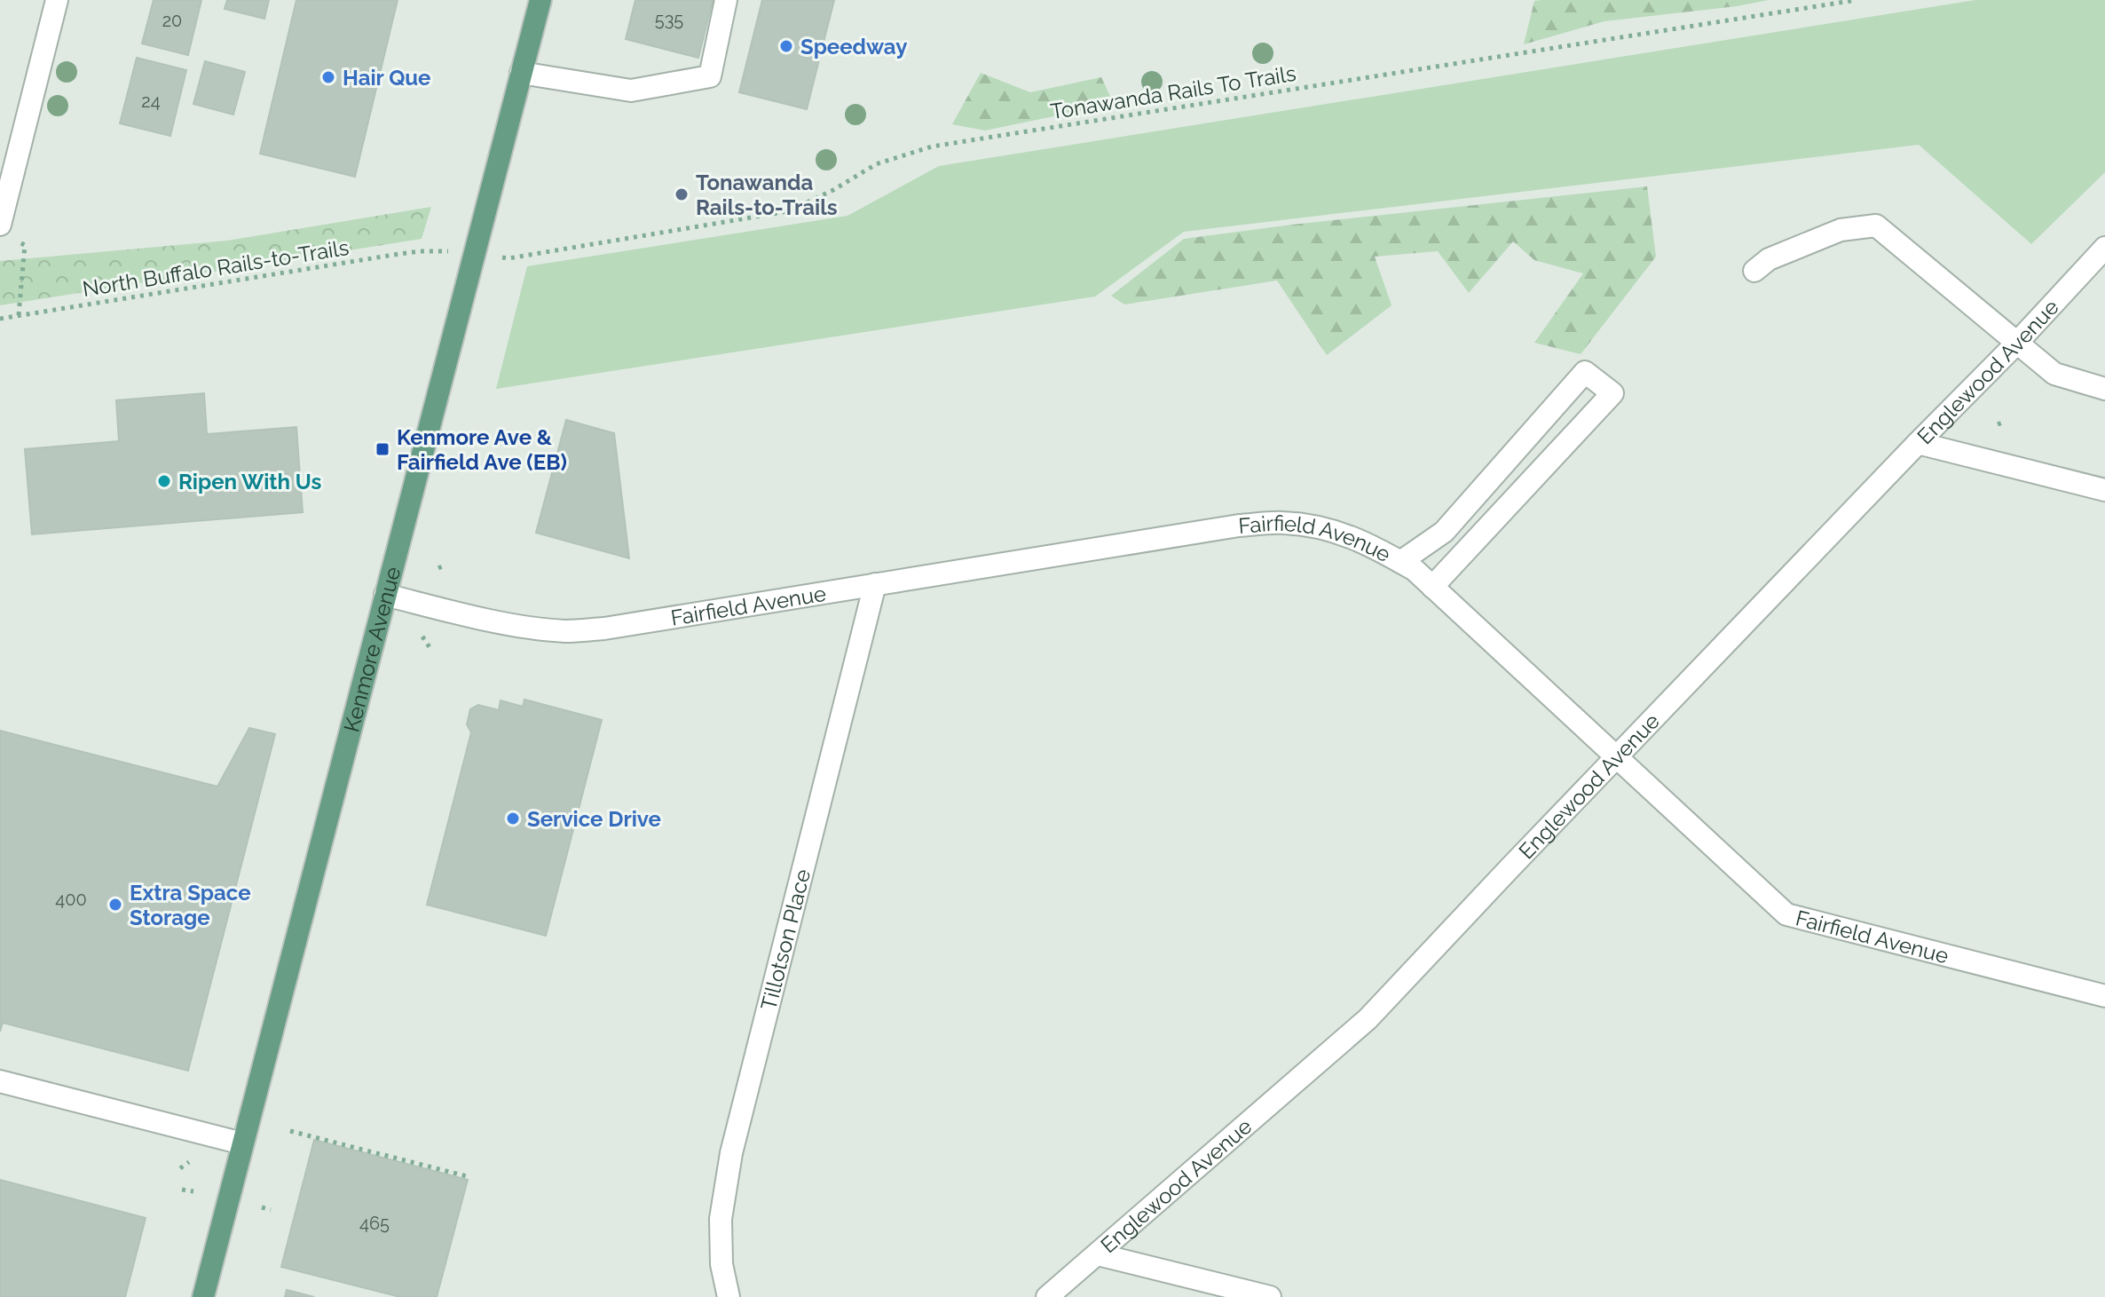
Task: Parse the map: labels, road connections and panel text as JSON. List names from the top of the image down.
{
  "streets": {
    "main road": ["Kenmore Avenue"],
    "street": ["Englewood Avenue", "Fairfield Avenue", "Tillotson Place"],
    "path": ["Tonawanda Rails To Trails", "North Buffalo Rails-to-Trails"]
  },
  "crossings": [
    ["Englewood Avenue", "Fairfield Avenue"],
    ["Fairfield Avenue", "Kenmore Avenue"],
    ["Fairfield Avenue", "Tillotson Place"]
  ],
  "places": {
    "other": [
      "Speedway",
      "Hair Que",
      "Tonawanda Rails-to-Trails",
      "Ripen With Us",
      "Service Drive",
      "Extra Space Storage"
    ],
    "transit": ["Kenmore Ave & Fairfield Ave (EB)"]
  },
  "house_numbers": [
    "535",
    "20",
    "24",
    "400",
    "465"
  ]
}
